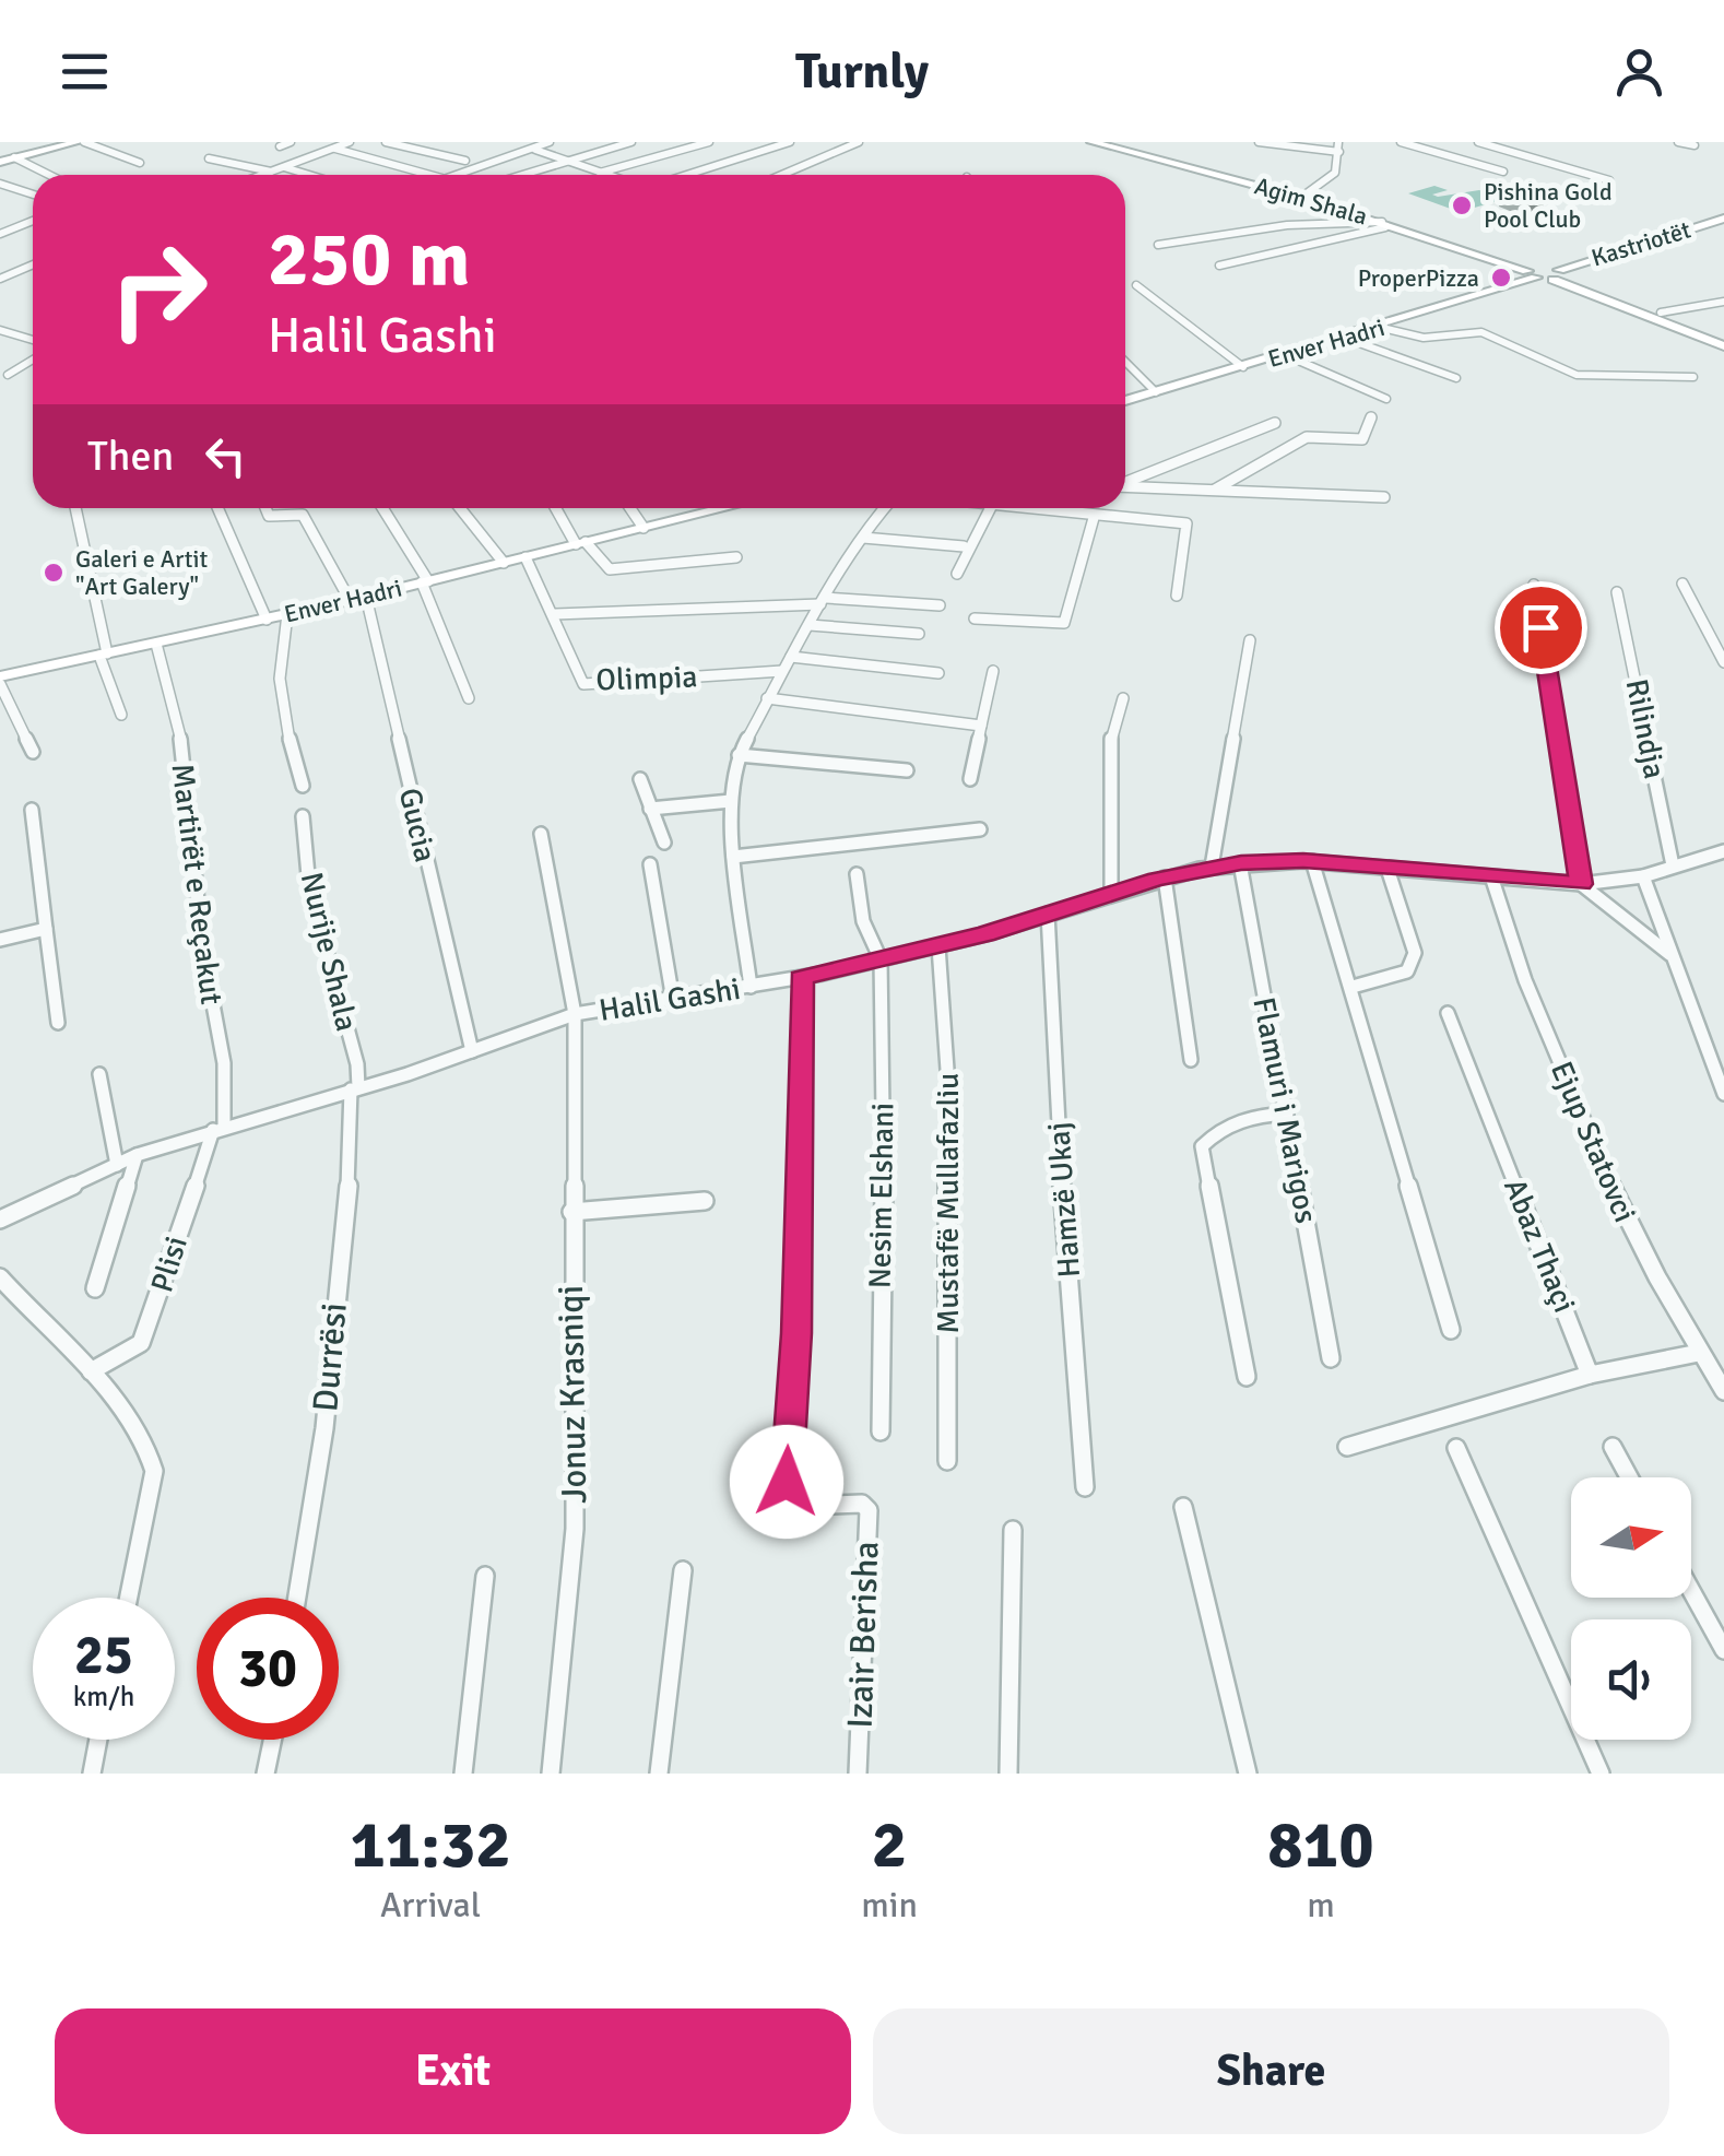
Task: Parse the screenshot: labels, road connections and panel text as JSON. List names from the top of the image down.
{
  "streets": {
    "main road": ["Agim Shala", "Kastriotët", "Enver Hadri"],
    "street": [
      "Olimpia",
      "Rilindja",
      "Gucia",
      "Martirët e Reçakut",
      "Nurije Shala",
      "Halil Gashi",
      "Flamuri i Marigos",
      "Ejup Statovci",
      "Nesim Elshani",
      "Hamzë Ukaj",
      "Mustafë Mullafazliu",
      "Abaz Thaçi",
      "Plisi",
      "Durrësi",
      "Jonuz Krasniqi",
      "Izair Berisha"
    ]
  },
  "crossings": [
    ["Agim Shala", "Kastriotët"],
    ["Agim Shala", "Enver Hadri"],
    ["Enver Hadri", "Olimpia"],
    ["Enver Hadri", "Gucia"],
    ["Enver Hadri", "Martirët e Reçakut"],
    ["Rilindja", "Halil Gashi"],
    ["Gucia", "Halil Gashi"],
    ["Martirët e Reçakut", "Halil Gashi"],
    ["Martirët e Reçakut", "Plisi"],
    ["Nurije Shala", "Halil Gashi"],
    ["Nurije Shala", "Durrësi"],
    ["Halil Gashi", "Flamuri i Marigos"],
    ["Halil Gashi", "Ejup Statovci"],
    ["Halil Gashi", "Nesim Elshani"],
    ["Halil Gashi", "Hamzë Ukaj"],
    ["Halil Gashi", "Mustafë Mullafazliu"],
    ["Halil Gashi", "Plisi"],
    ["Halil Gashi", "Durrësi"],
    ["Halil Gashi", "Jonuz Krasniqi"],
    ["Halil Gashi", "Izair Berisha"]
  ],
  "places": ["Pishina Gold Pool Club", "ProperPizza", "Galeri e Artit \"Art Galery\""],
  "north": "right",
  "page": {
    "header": "Turnly",
    "turn": ["250 m", "Halil Gashi"],
    "then": "Then",
    "speed": "25 km/h",
    "limit": "30",
    "eta": [
      "11:32",
      "Arrival",
      "2",
      "min",
      "810",
      "m"
    ],
    "buttons": ["Exit", "Share"]
  }
}
